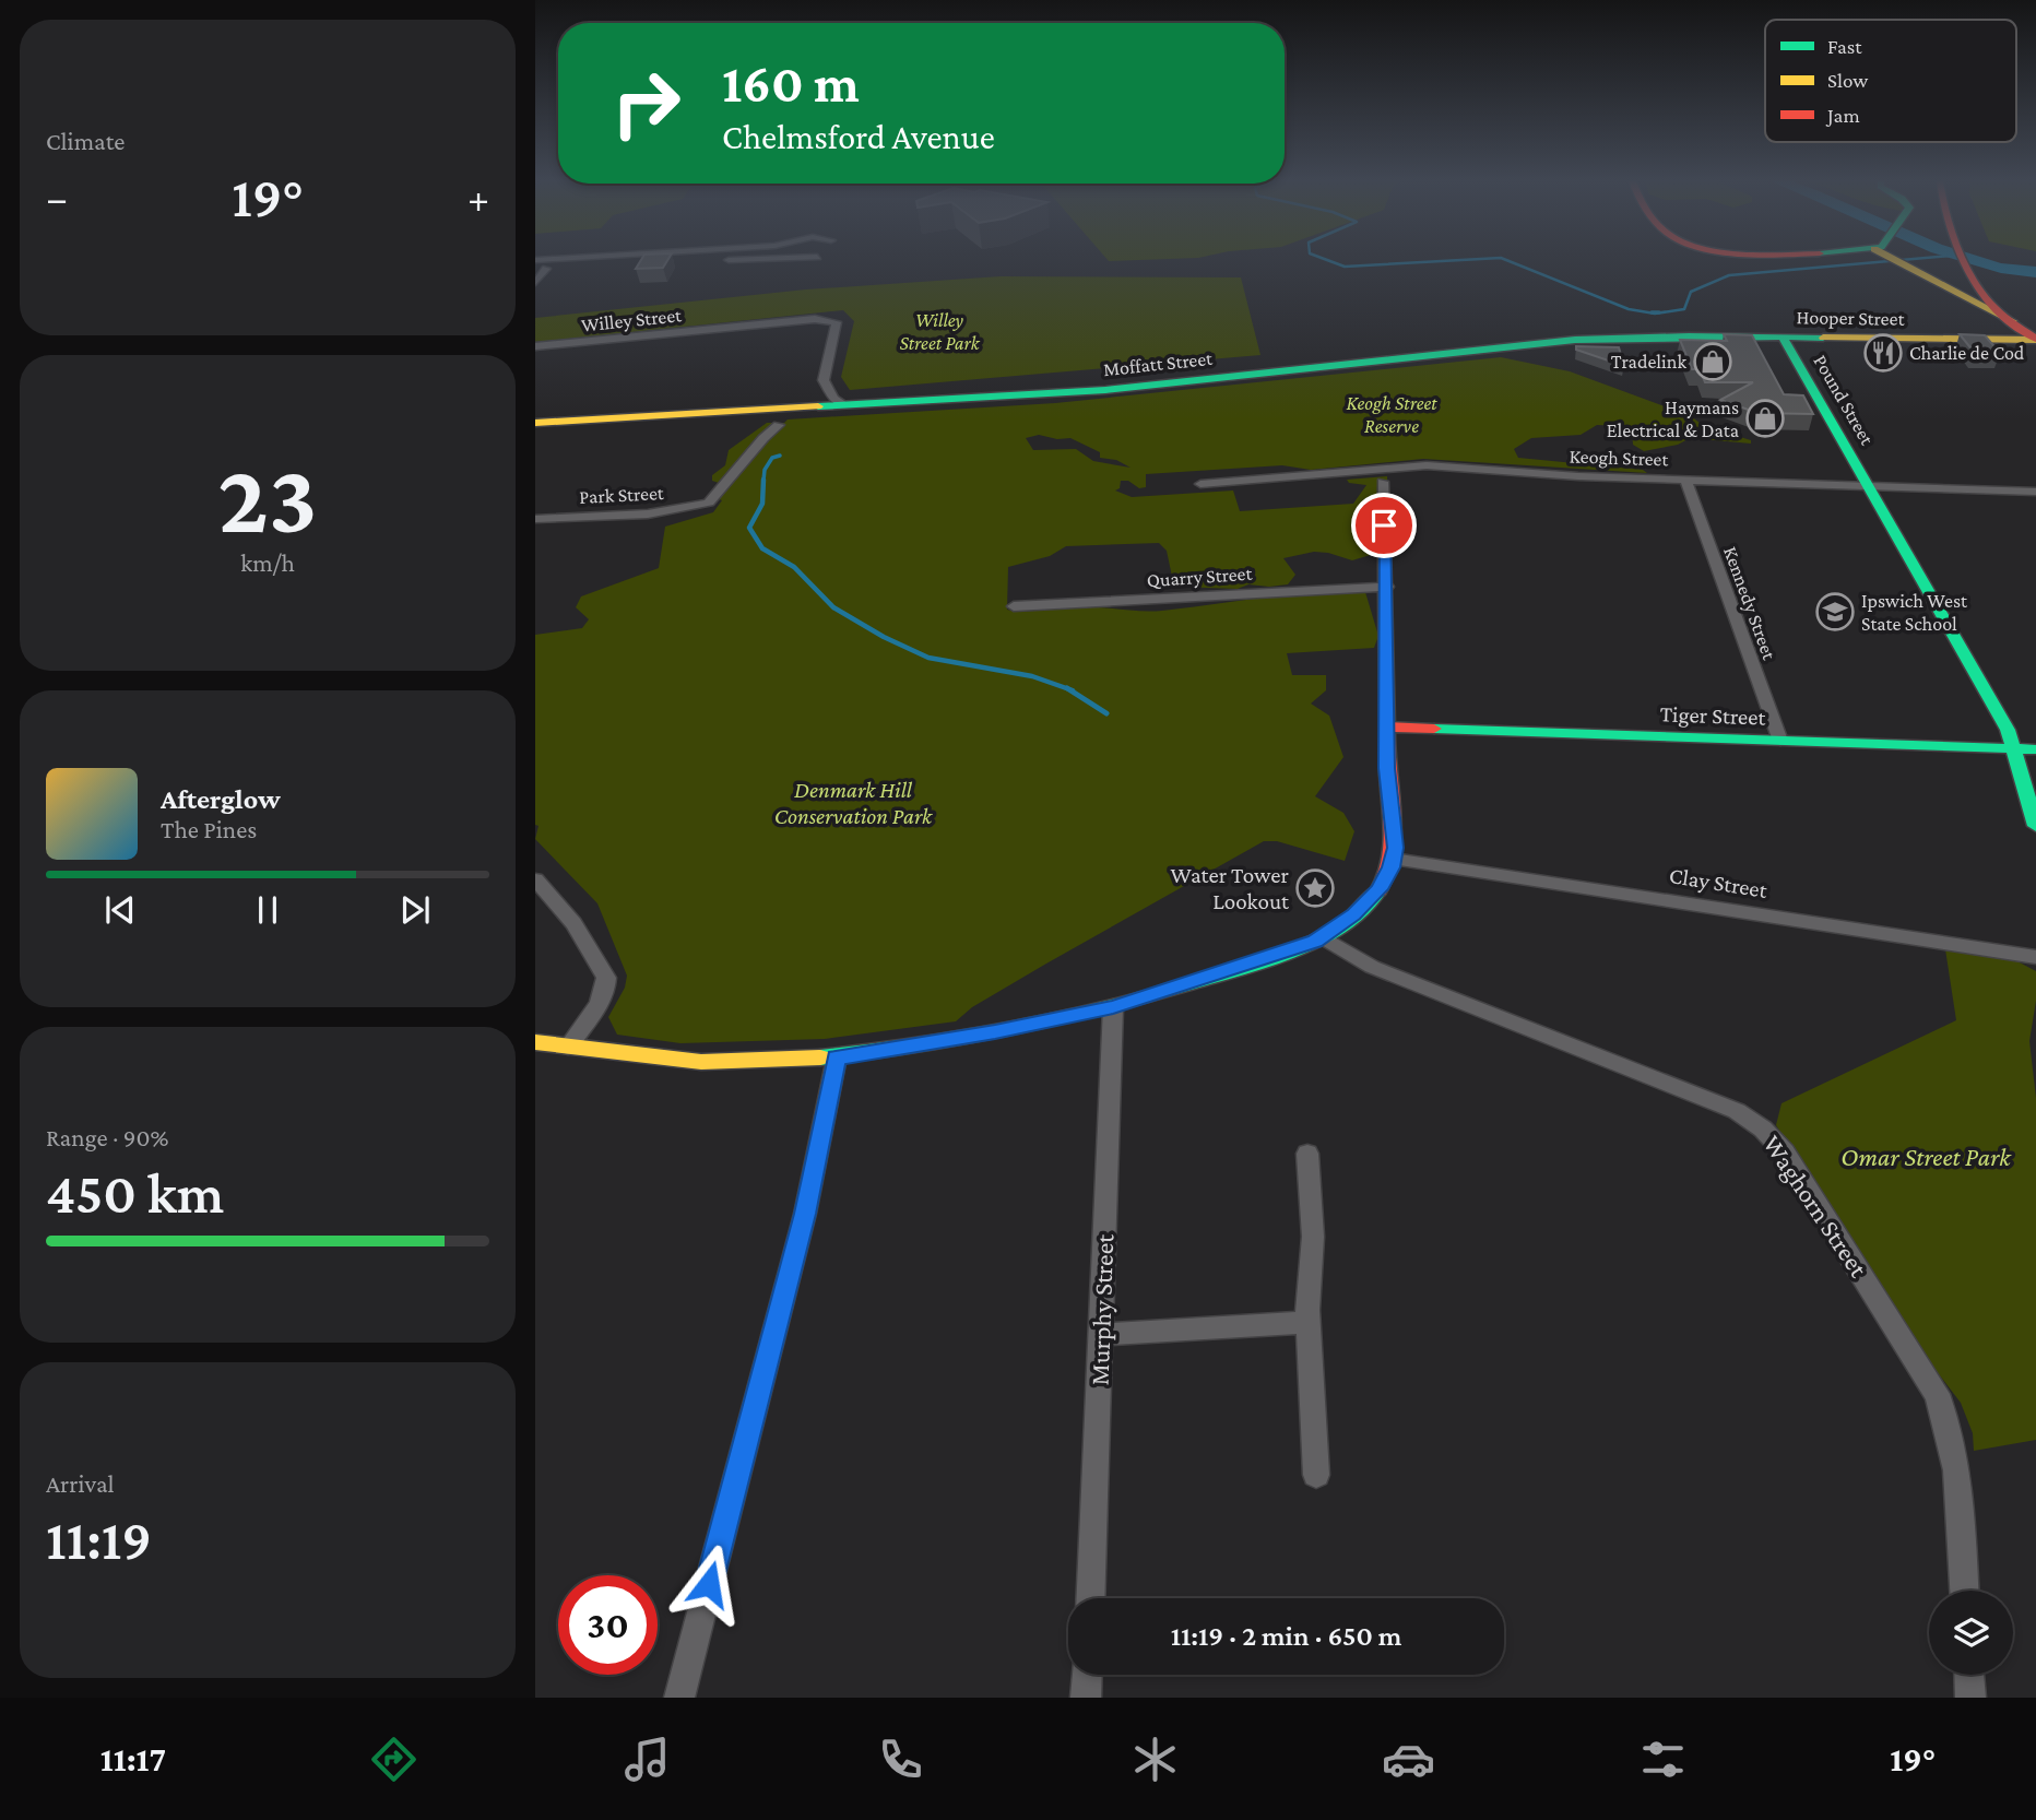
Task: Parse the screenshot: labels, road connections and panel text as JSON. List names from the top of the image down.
{
  "streets": {
    "main road": [
      "Hooper Street",
      "Moffatt Street",
      "Pound Street",
      "Tiger Street"
    ],
    "street": [
      "Willey Street",
      "Keogh Street",
      "Park Street",
      "Quarry Street",
      "Kennedy Street",
      "Clay Street",
      "Waghorn Street",
      "Murphy Street"
    ]
  },
  "crossings": [
    ["Hooper Street", "Moffatt Street"],
    ["Hooper Street", "Pound Street"],
    ["Willey Street", "Moffatt Street"],
    ["Moffatt Street", "Pound Street"],
    ["Pound Street", "Keogh Street"],
    ["Pound Street", "Tiger Street"],
    ["Keogh Street", "Kennedy Street"],
    ["Kennedy Street", "Tiger Street"]
  ],
  "parks": [
    "Willey Street Park",
    "Keogh Street Reserve",
    "Denmark Hill Conservation Park",
    "Omar Street Park"
  ],
  "places": {
    "restaurant": ["Charlie de Cod"],
    "shop": ["Tradelink", "Haymans Electrical & Data"],
    "school or university": ["Ipswich West State School"],
    "place": ["Water Tower Lookout"]
  },
  "legend": ["Fast", "Slow", "Jam"],
  "page": {
    "tile": [
      "Climate",
      ["23", "km/h"],
      ["Range · 90%", "450 km"],
      ["Arrival", "11:19"]
    ],
    "turn": ["160 m", "Chelmsford Avenue"],
    "heat": ["−", "19°", "+"],
    "song": ["Afterglow", "The Pines"],
    "limit": "30",
    "trip": "11:19 · 2 min · 650 m",
    "tabs": ["11:17", "19°"]
  }
}
